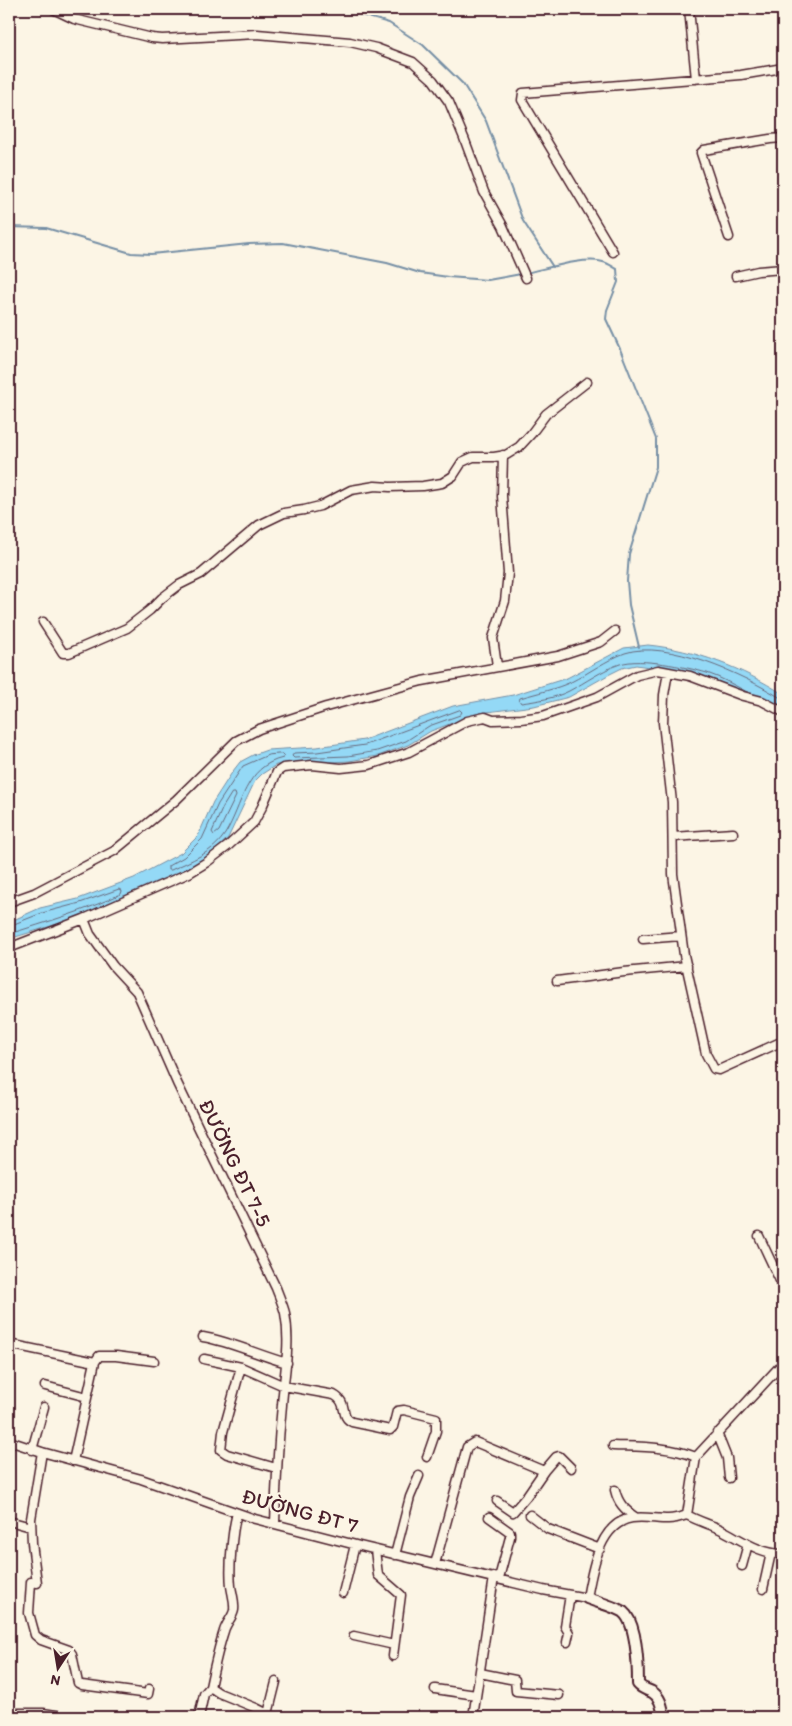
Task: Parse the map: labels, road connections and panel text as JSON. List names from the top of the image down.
{
  "streets": {
    "street": ["ĐƯỜNG ĐT 7-5", "ĐƯỜNG ĐT 7"]
  },
  "crossings": [
    ["ĐƯỜNG ĐT 7-5", "ĐƯỜNG ĐT 7"]
  ],
  "north": "bottom"
}
